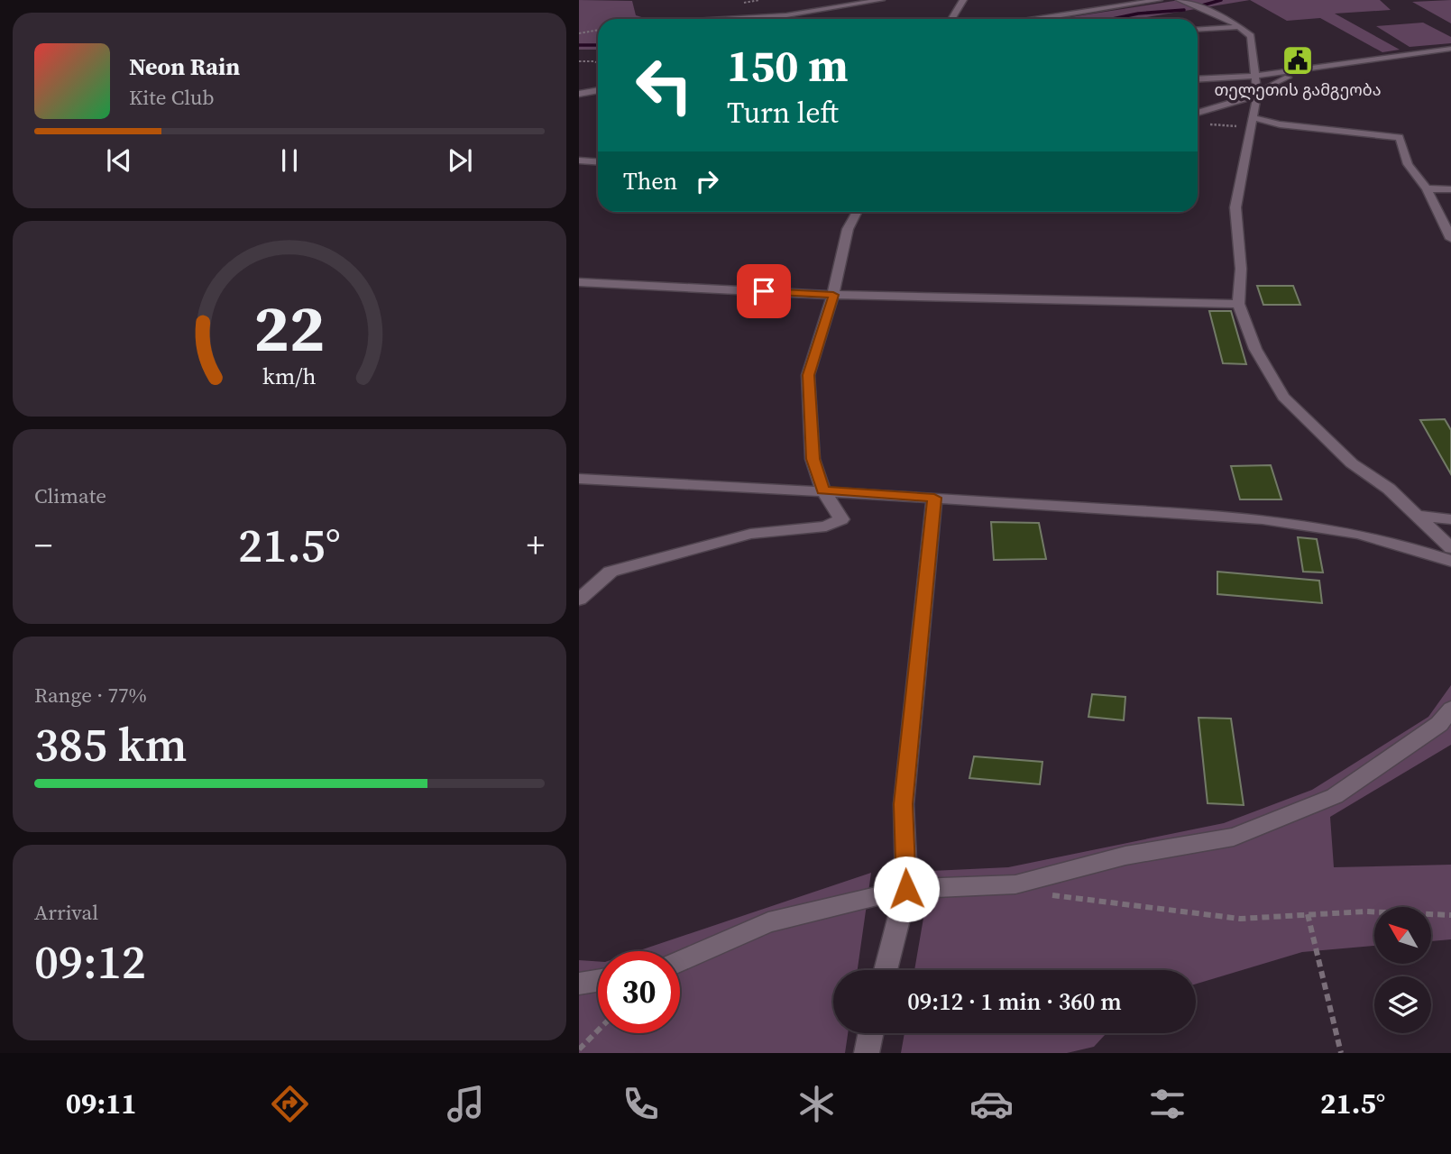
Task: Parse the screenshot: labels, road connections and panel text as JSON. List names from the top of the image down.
{
  "places": {
    "public building": ["თელეთის გამგეობა"]
  },
  "north": "top left",
  "page": {
    "turn": ["150 m", "Turn left"],
    "song": ["Neon Rain", "Kite Club"],
    "then": "Then",
    "tile": [
      "Climate",
      ["Range · 77%", "385 km"],
      ["Arrival", "09:12"]
    ],
    "heat": ["−", "21.5°", "+"],
    "limit": "30",
    "trip": "09:12 · 1 min · 360 m",
    "tabs": ["09:11", "21.5°"],
    "gauge": ["22", "km/h"]
  }
}
